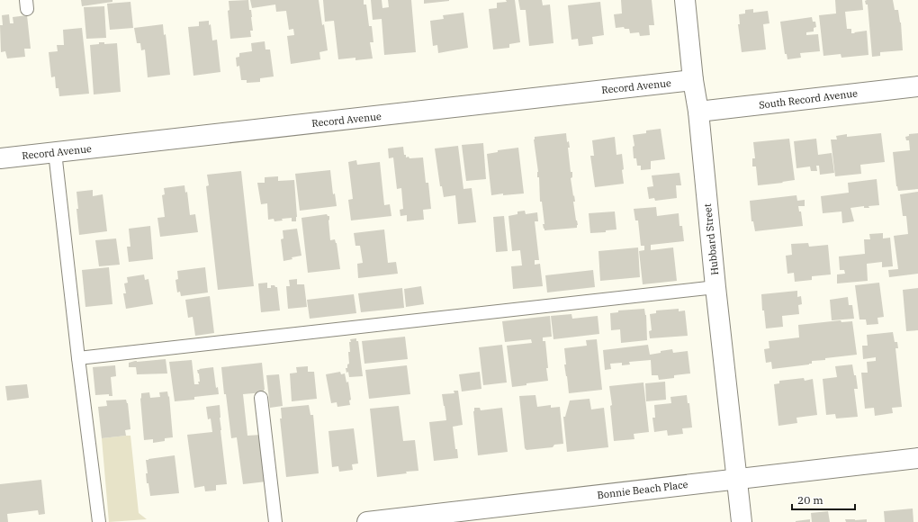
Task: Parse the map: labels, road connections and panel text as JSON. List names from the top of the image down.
{
  "streets": {
    "street": [
      "Record Avenue",
      "South Record Avenue",
      "Hubbard Street",
      "Bonnie Beach Place"
    ]
  },
  "crossings": [
    ["Record Avenue", "Hubbard Street"],
    ["South Record Avenue", "Hubbard Street"],
    ["Hubbard Street", "Bonnie Beach Place"]
  ],
  "scale_bar": "20 m"
}
